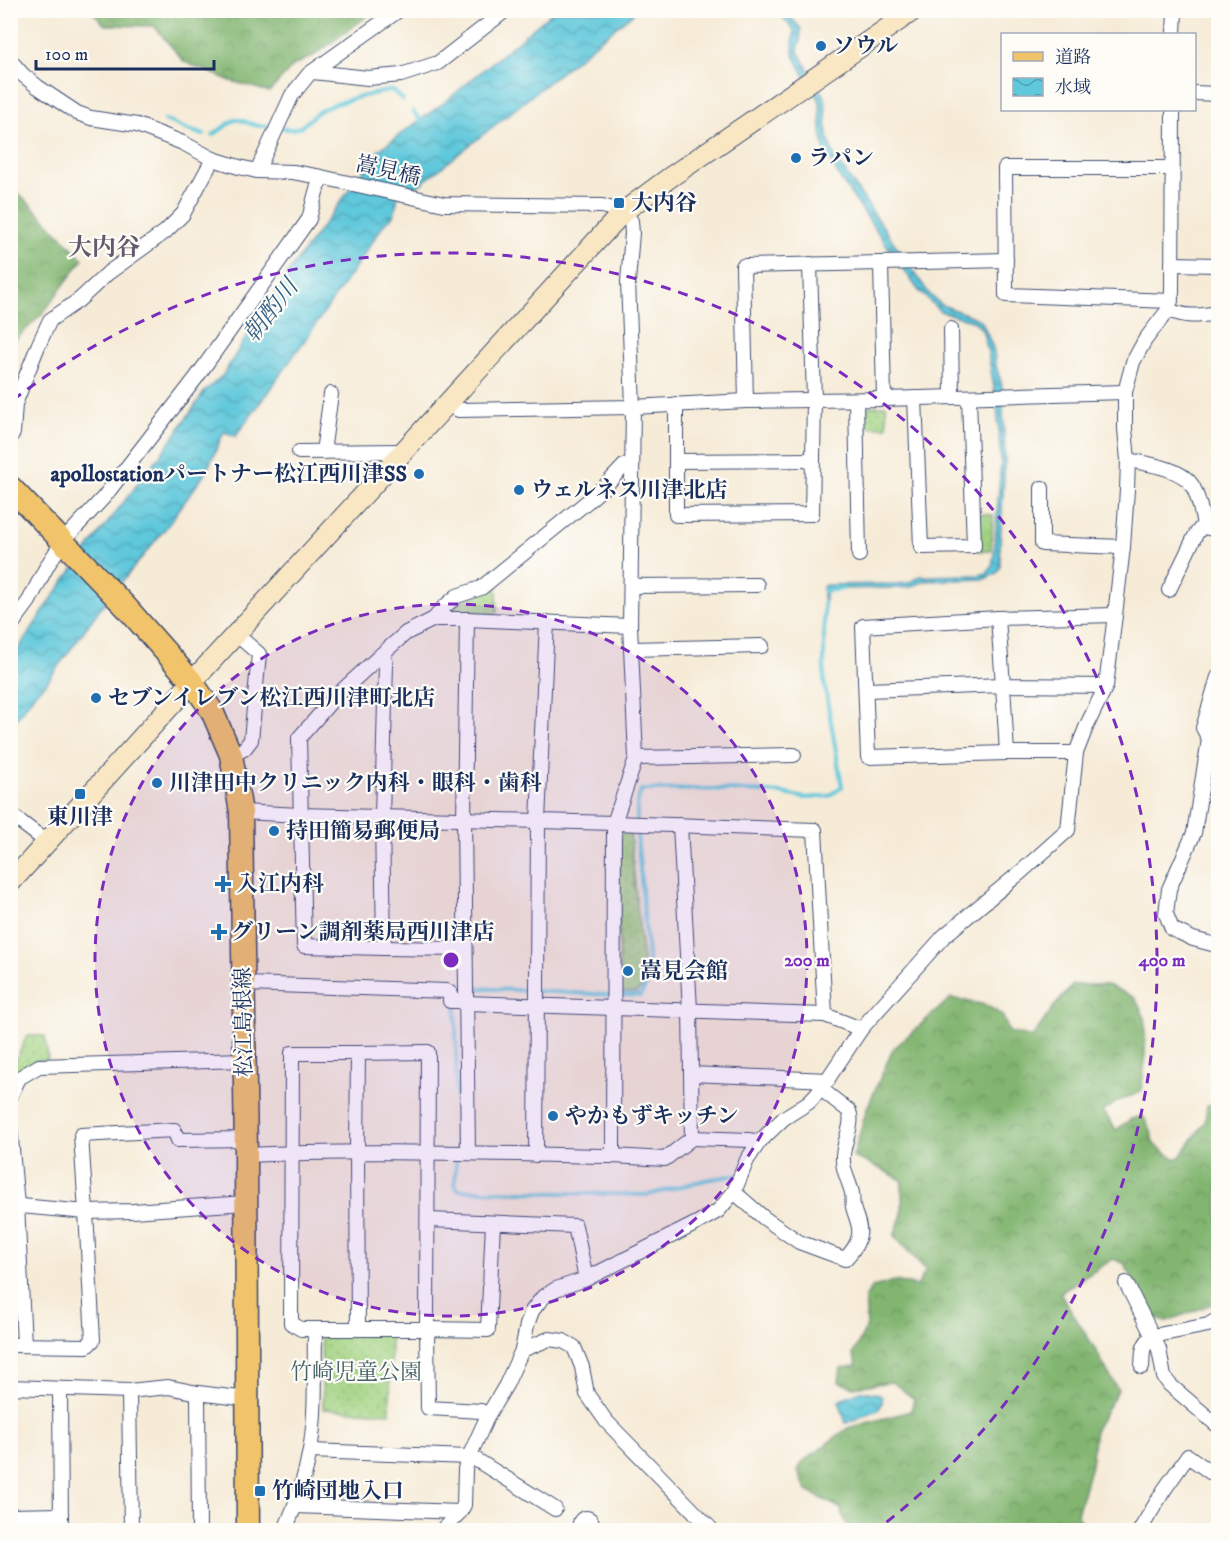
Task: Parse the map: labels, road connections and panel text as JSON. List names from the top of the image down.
{
  "streets": {
    "main road": ["松江島根線"],
    "street": ["嵩見橋"]
  },
  "districts": ["大内谷"],
  "water": ["朝酌川"],
  "parks": ["竹崎児童公園"],
  "places": {
    "other": [
      "ソウル",
      "ラパン",
      "apollostationパートナー松江西川津SS",
      "ウェルネス川津北店",
      "セブンイレブン松江西川津町北店",
      "川津田中クリニック内科・眼科・歯科",
      "持田簡易郵便局",
      "嵩見会館",
      "やかもずキッチン"
    ],
    "transit": ["大内谷", "東川津", "竹崎団地入口"],
    "health": ["入江内科", "グリーン調剤薬局西川津店"]
  },
  "legend": ["道路", "水域"],
  "scale_bar": "100 m",
  "rings": ["200 m", "400 m"]
}
